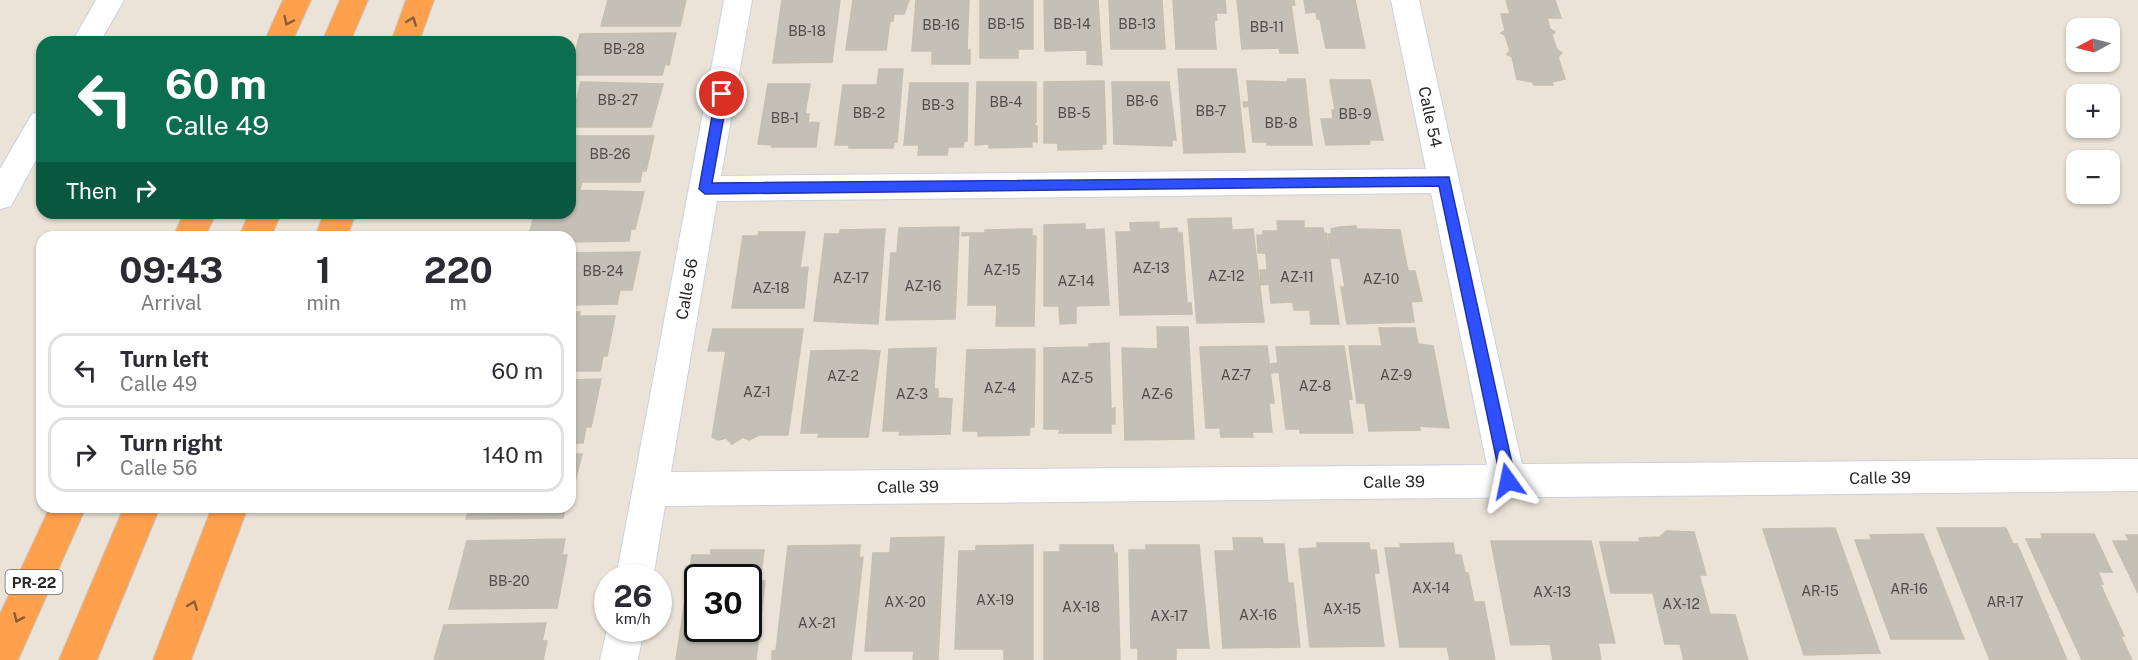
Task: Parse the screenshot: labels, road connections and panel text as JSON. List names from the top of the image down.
{
  "streets": {
    "highway": ["PR-22"],
    "street": ["Calle 54", "Calle 56", "Calle 39"]
  },
  "crossings": [
    ["Calle 54", "Calle 39"],
    ["Calle 56", "Calle 39"]
  ],
  "house_numbers": [
    "BB-15",
    "BB-14",
    "BB-13",
    "BB-16",
    "BB-11",
    "BB-18",
    "BB-28",
    "BB-27",
    "BB-6",
    "BB-4",
    "BB-3",
    "BB-7",
    "BB-2",
    "BB-5",
    "BB-9",
    "BB-1",
    "BB-8",
    "BB-26",
    "AZ-13",
    "AZ-15",
    "BB-24",
    "AZ-12",
    "AZ-11",
    "AZ-17",
    "AZ-10",
    "AZ-14",
    "AZ-16",
    "AZ-18",
    "AZ-7",
    "AZ-9",
    "AZ-2",
    "AZ-5",
    "AZ-8",
    "AZ-4",
    "AZ-1",
    "AZ-3",
    "AZ-6",
    "BB-20",
    "AX-14",
    "AR-16",
    "AR-15",
    "AX-13",
    "AX-19",
    "AX-20",
    "AR-17",
    "AX-12",
    "AX-18",
    "AX-15",
    "AX-16",
    "AX-17",
    "AX-21"
  ],
  "north": "left",
  "page": {
    "map_buttons": ["+", "−"],
    "turn": ["60 m", "Calle 49"],
    "then": "Then",
    "eta": [
      "09:43",
      "Arrival",
      "1",
      "min",
      "220",
      "m"
    ],
    "list": [
      {
        "name": "Turn left",
        "note": "Calle 49",
        "value": "60 m"
      },
      {
        "name": "Turn right",
        "note": "Calle 56",
        "value": "140 m"
      }
    ],
    "speed": "26 km/h",
    "limit": "30"
  }
}
